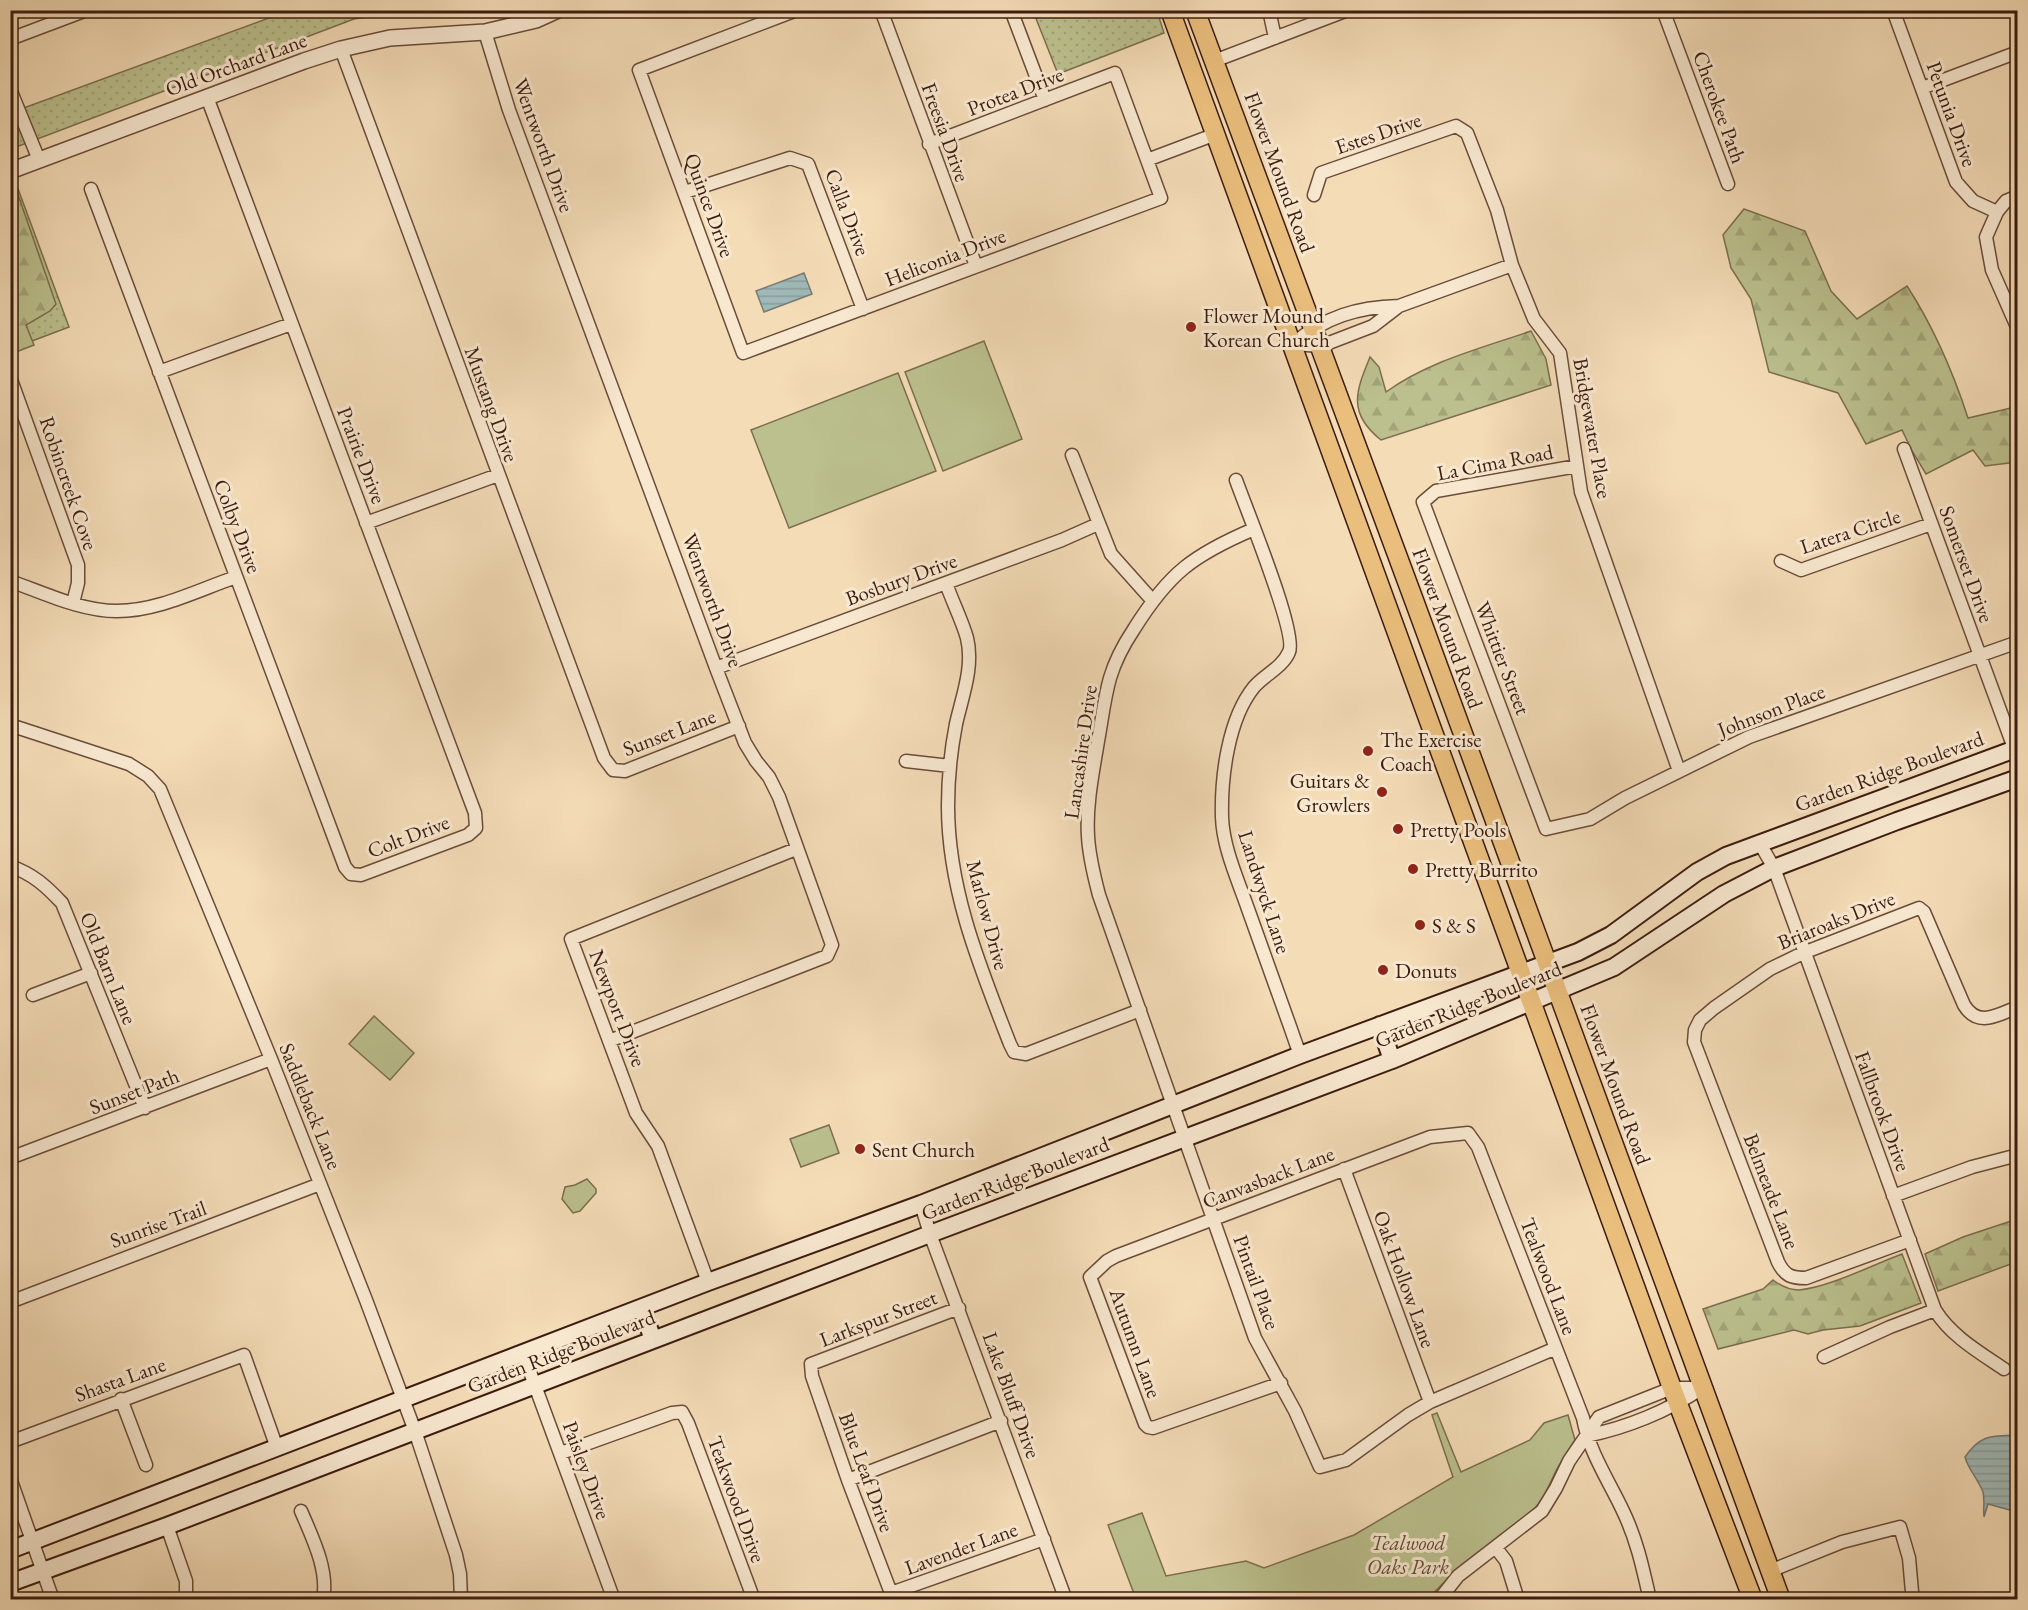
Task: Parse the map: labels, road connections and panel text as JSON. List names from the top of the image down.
{
  "streets": {
    "main road": ["Flower Mound Road", "Garden Ridge Boulevard"],
    "street": [
      "Old Orchard Lane",
      "Protea Drive",
      "Cherokee Path",
      "Petunia Drive",
      "Freesia Drive",
      "Estes Drive",
      "Wentworth Drive",
      "Quince Drive",
      "Calla Drive",
      "Heliconia Drive",
      "Mustang Drive",
      "Bridgewater Place",
      "Prairie Drive",
      "La Cima Road",
      "Robincreek Cove",
      "Colby Drive",
      "Latera Circle",
      "Somerset Drive",
      "Bosbury Drive",
      "Whittier Street",
      "Johnson Place",
      "Sunset Lane",
      "Lancashire Drive",
      "Colt Drive",
      "Landwyck Lane",
      "Marlow Drive",
      "Briaroaks Drive",
      "Old Barn Lane",
      "Newport Drive",
      "Sunset Path",
      "Saddleback Lane",
      "Fallbrook Drive",
      "Canvasback Lane",
      "Belmeade Lane",
      "Sunrise Trail",
      "Tealwood Lane",
      "Oak Hollow Lane",
      "Pintail Place",
      "Larkspur Street",
      "Autumn Lane",
      "Shasta Lane",
      "Lake Bluff Drive",
      "Paisley Drive",
      "Blue Leaf Drive",
      "Teakwood Drive",
      "Lavender Lane"
    ]
  },
  "crossings": [
    ["Old Orchard Lane", "Wentworth Drive"],
    ["Old Orchard Lane", "Mustang Drive"],
    ["Old Orchard Lane", "Prairie Drive"],
    ["Protea Drive", "Freesia Drive"],
    ["Protea Drive", "Heliconia Drive"],
    ["Freesia Drive", "Heliconia Drive"],
    ["Estes Drive", "Bridgewater Place"],
    ["Wentworth Drive", "Bosbury Drive"],
    ["Wentworth Drive", "Sunset Lane"],
    ["Wentworth Drive", "Newport Drive"],
    ["Flower Mound Road", "Garden Ridge Boulevard"],
    ["Quince Drive", "Calla Drive"],
    ["Quince Drive", "Heliconia Drive"],
    ["Calla Drive", "Heliconia Drive"],
    ["Mustang Drive", "Sunset Lane"],
    ["Bridgewater Place", "La Cima Road"],
    ["Bridgewater Place", "Johnson Place"],
    ["Prairie Drive", "Colt Drive"],
    ["La Cima Road", "Whittier Street"],
    ["Colby Drive", "Colt Drive"],
    ["Latera Circle", "Somerset Drive"],
    ["Somerset Drive", "Johnson Place"],
    ["Somerset Drive", "Garden Ridge Boulevard"],
    ["Bosbury Drive", "Marlow Drive"],
    ["Whittier Street", "Johnson Place"],
    ["Lancashire Drive", "Garden Ridge Boulevard"],
    ["Lancashire Drive", "Landwyck Lane"],
    ["Lancashire Drive", "Marlow Drive"],
    ["Lancashire Drive", "Pintail Place"],
    ["Garden Ridge Boulevard", "Landwyck Lane"],
    ["Garden Ridge Boulevard", "Newport Drive"],
    ["Garden Ridge Boulevard", "Saddleback Lane"],
    ["Garden Ridge Boulevard", "Fallbrook Drive"],
    ["Garden Ridge Boulevard", "Pintail Place"],
    ["Garden Ridge Boulevard", "Shasta Lane"],
    ["Garden Ridge Boulevard", "Lake Bluff Drive"],
    ["Garden Ridge Boulevard", "Paisley Drive"],
    ["Briaroaks Drive", "Fallbrook Drive"],
    ["Briaroaks Drive", "Belmeade Lane"],
    ["Old Barn Lane", "Sunset Path"],
    ["Sunset Path", "Saddleback Lane"],
    ["Saddleback Lane", "Sunrise Trail"],
    ["Fallbrook Drive", "Belmeade Lane"],
    ["Canvasback Lane", "Tealwood Lane"],
    ["Canvasback Lane", "Oak Hollow Lane"],
    ["Canvasback Lane", "Pintail Place"],
    ["Canvasback Lane", "Autumn Lane"],
    ["Oak Hollow Lane", "Pintail Place"],
    ["Pintail Place", "Autumn Lane"],
    ["Larkspur Street", "Lake Bluff Drive"],
    ["Larkspur Street", "Blue Leaf Drive"],
    ["Lake Bluff Drive", "Lavender Lane"],
    ["Paisley Drive", "Teakwood Drive"],
    ["Blue Leaf Drive", "Lavender Lane"]
  ],
  "parks": ["Tealwood Oaks Park"],
  "places": [
    "Flower Mound Korean Church",
    "The Exercise Coach",
    "Guitars & Growlers",
    "Pretty Pools",
    "Pretty Burrito",
    "S & S",
    "Donuts",
    "Sent Church"
  ]
}
